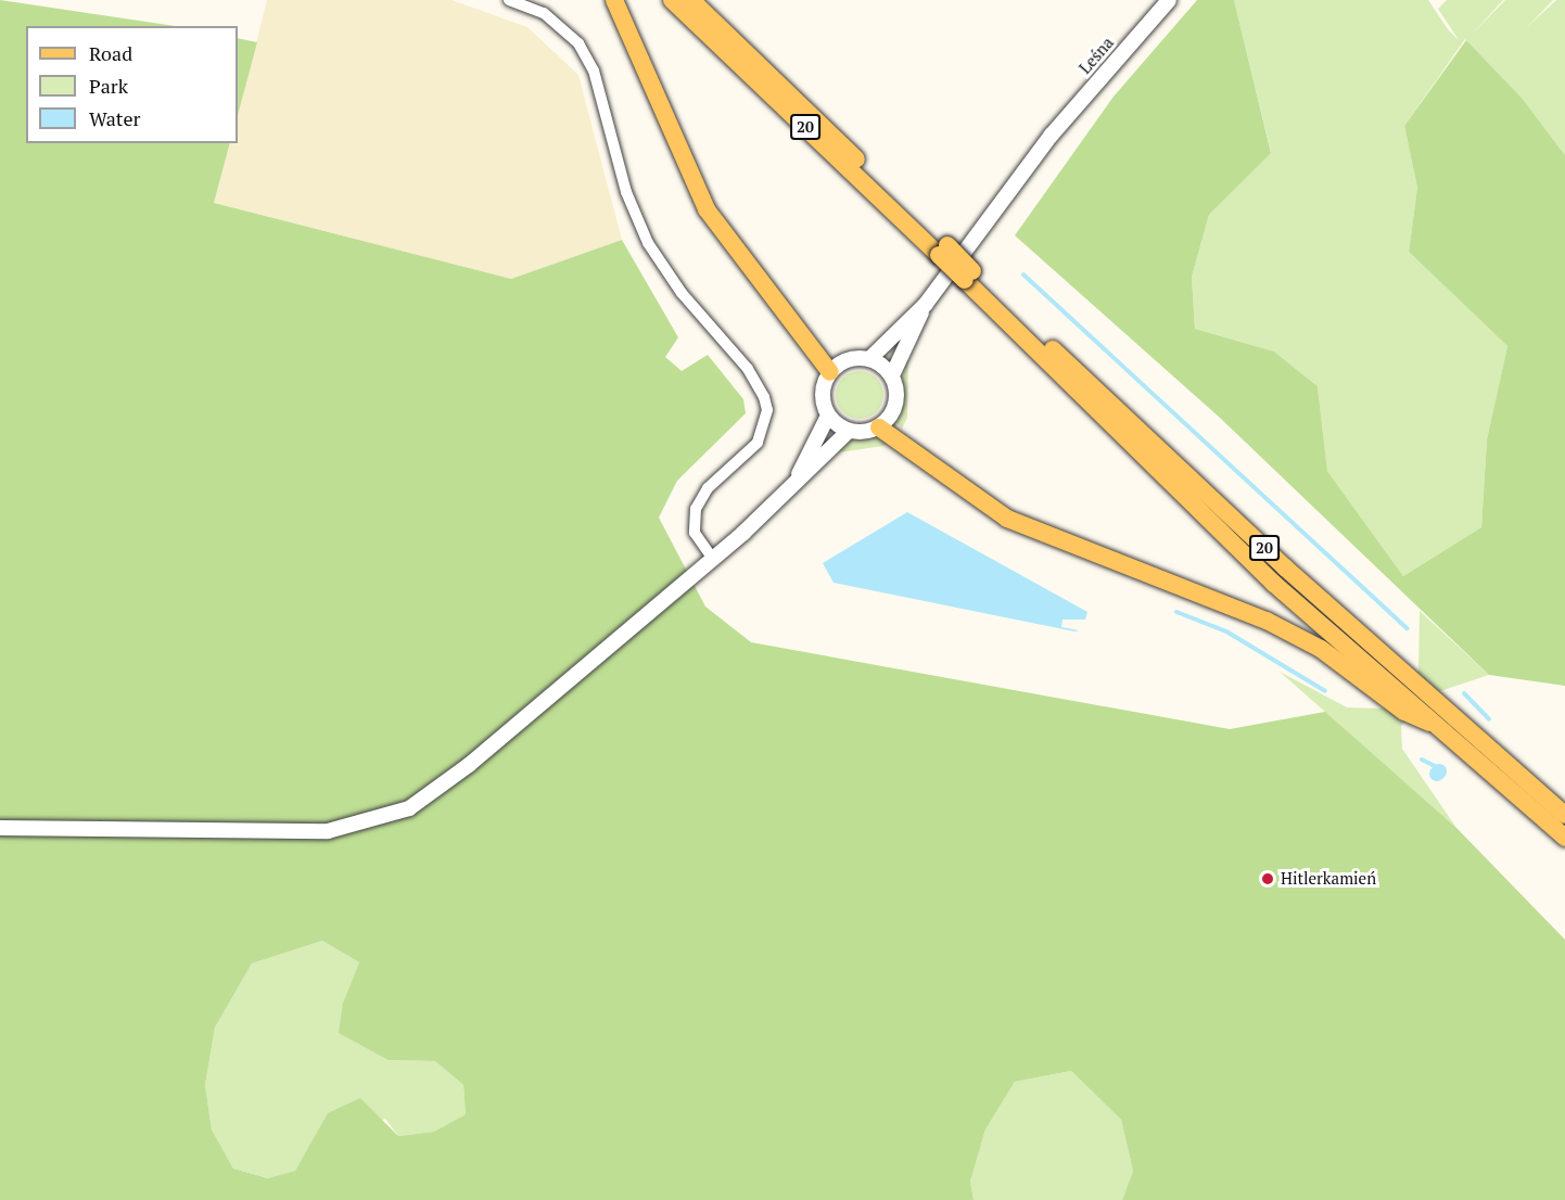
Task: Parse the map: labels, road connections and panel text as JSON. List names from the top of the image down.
{
  "streets": {
    "main road": ["20"],
    "street": ["Leśna"]
  },
  "places": ["Hitlerkamień"],
  "legend": ["Road", "Park", "Water"]
}
